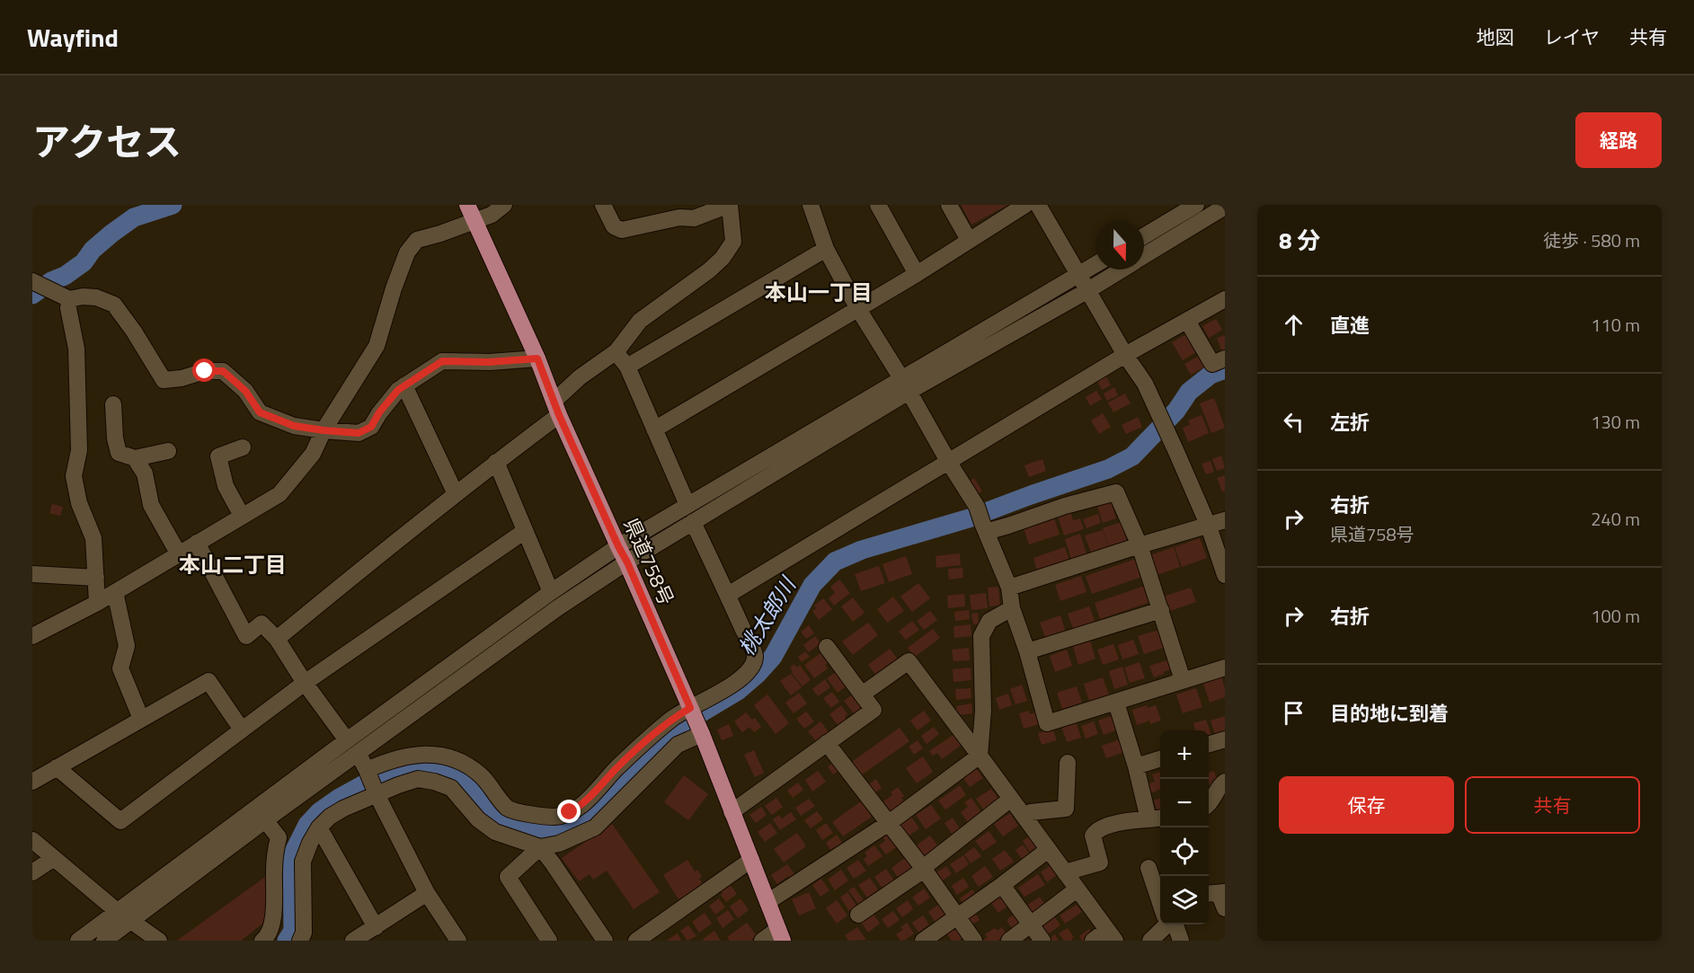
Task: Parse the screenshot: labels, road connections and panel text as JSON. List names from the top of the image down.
{
  "streets": {
    "main road": ["県道758号"]
  },
  "districts": ["本山一丁目", "本山二丁目"],
  "water": ["桃太郎川"],
  "north": "bottom",
  "page": {
    "header": "Wayfind",
    "nav": ["地図", "レイヤ", "共有"],
    "title": "アクセス",
    "buttons": [
      "経路",
      ["保存", "共有"]
    ],
    "heading": ["8 分", "徒歩 · 580 m"],
    "list": [
      ["直進", "110 m"],
      ["左折", "130 m"],
      ["右折", "県道758号", "240 m"],
      ["右折", "100 m"],
      "目的地に到着"
    ],
    "map_buttons": ["+", "−"]
  }
}
